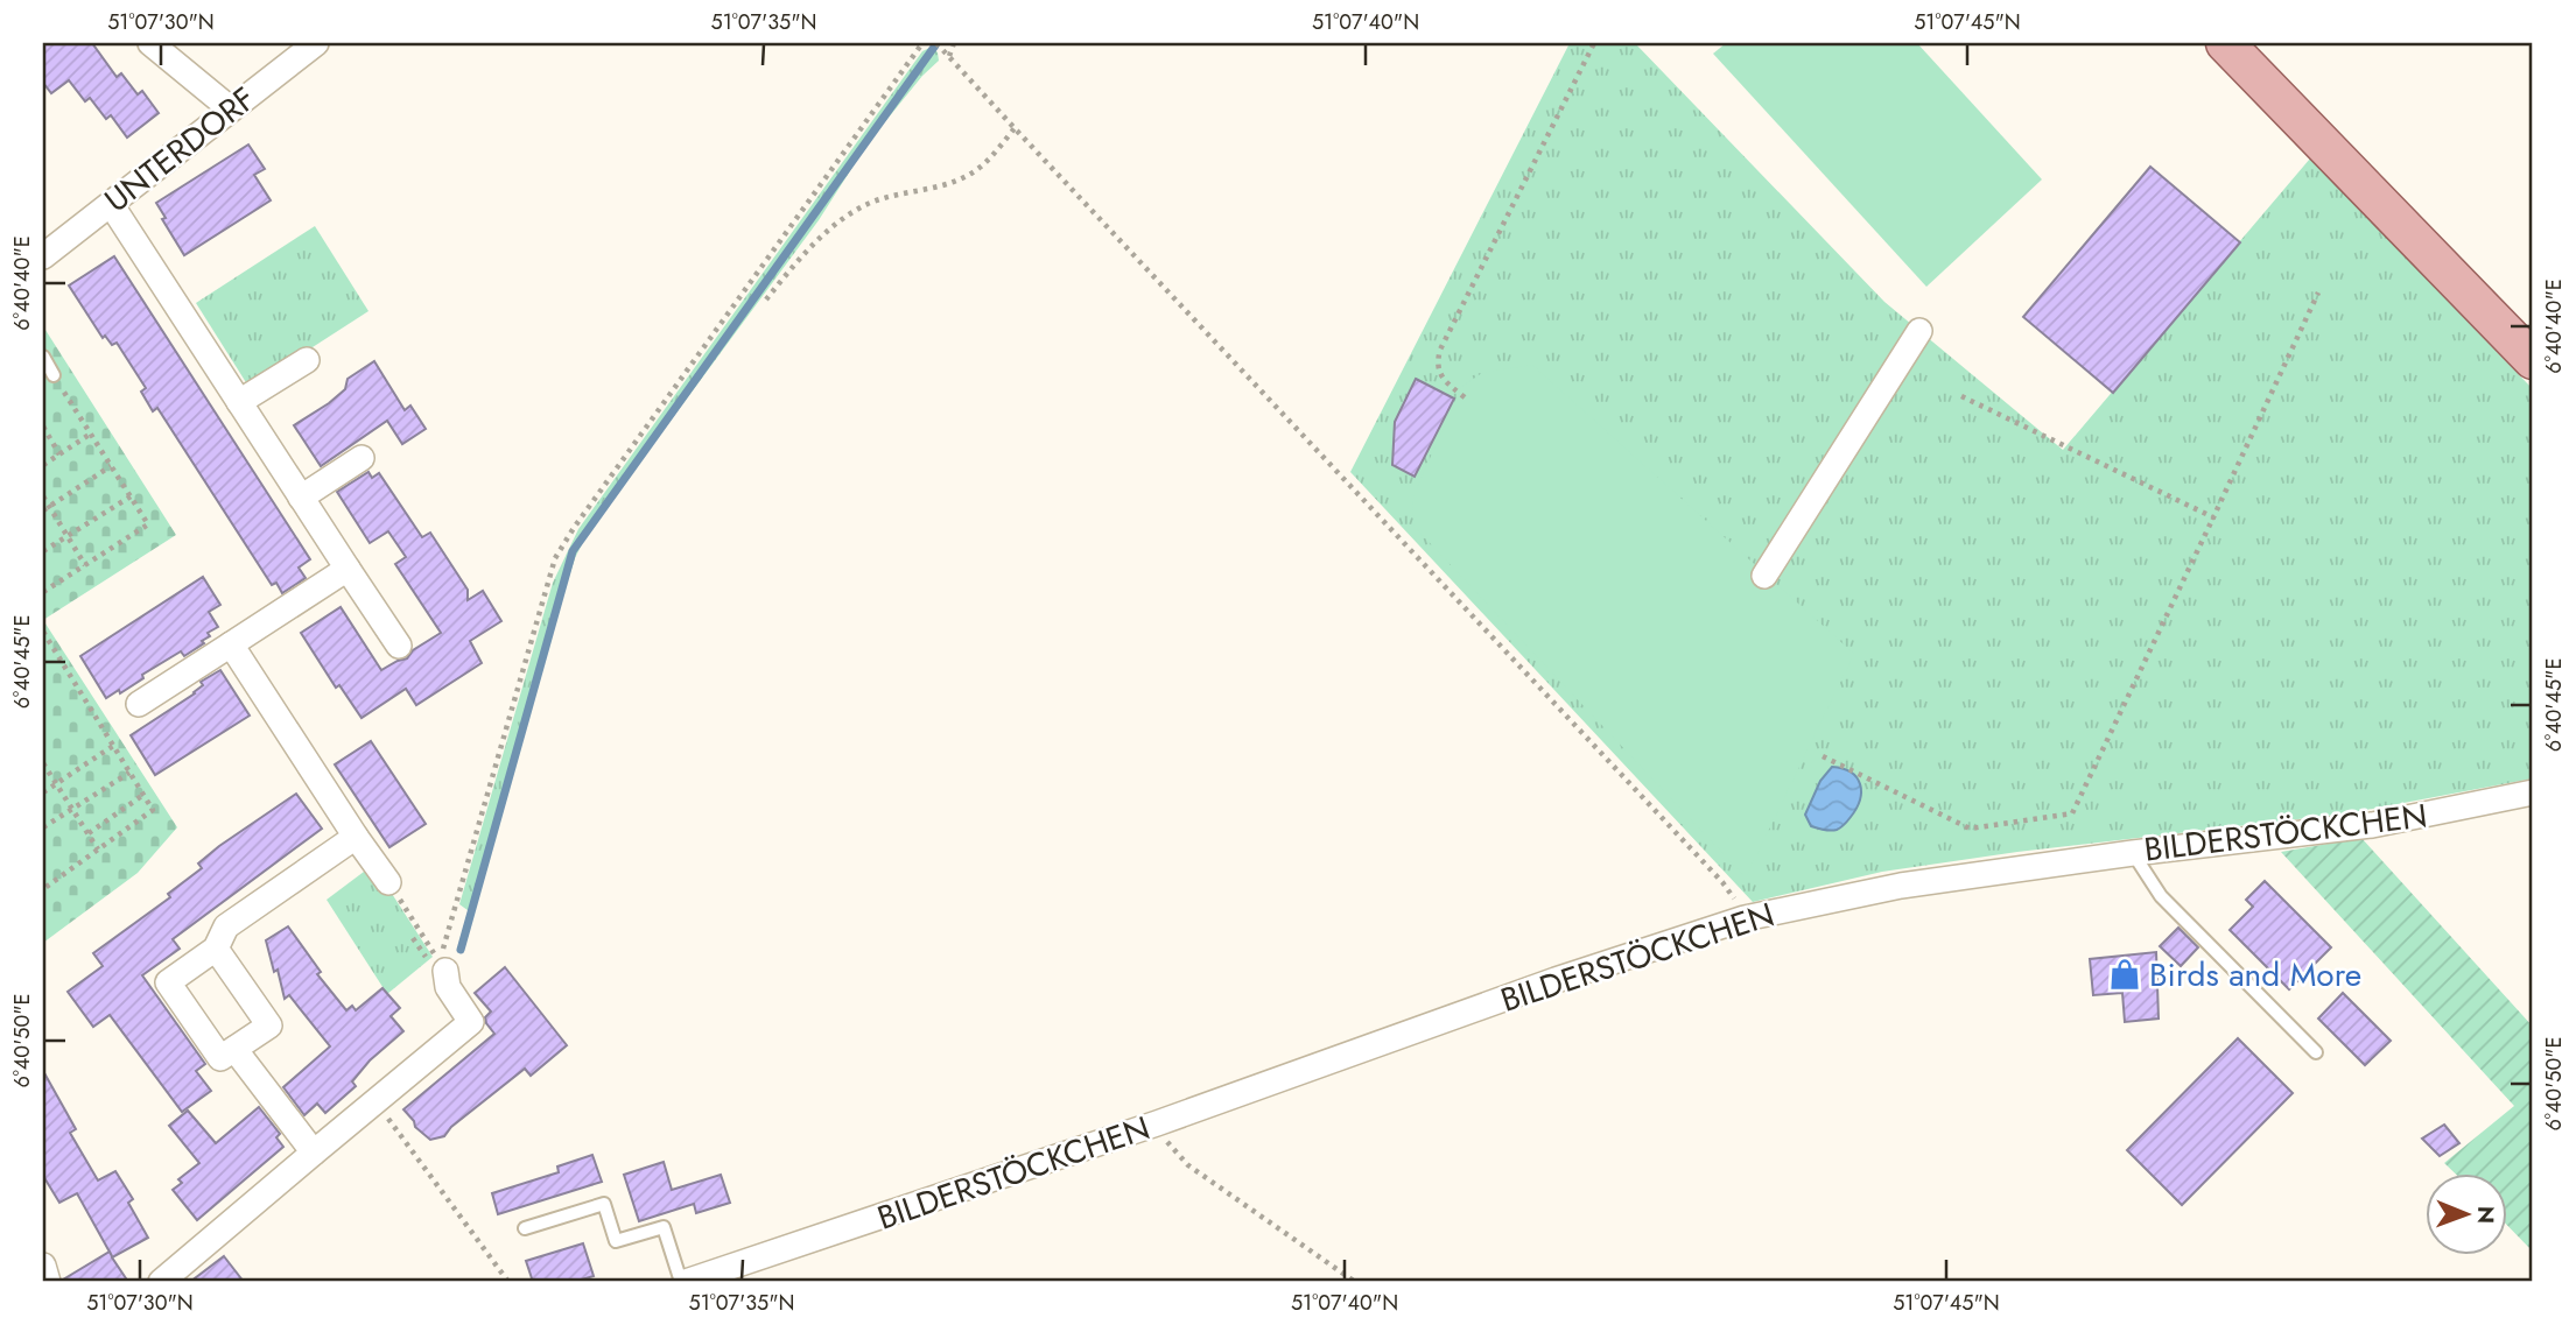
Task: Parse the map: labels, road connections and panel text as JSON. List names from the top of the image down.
{
  "streets": {
    "street": ["UNTERDORF", "BILDERSTÖCKCHEN"]
  },
  "places": {
    "shop": ["Birds and More"]
  },
  "north": "right",
  "coordinates": [
    "51°07'30\"N",
    "51°07'35\"N",
    "51°07'40\"N",
    "51°07'45\"N",
    "6°40'40\"E",
    "6°40'45\"E",
    "6°40'50\"E"
  ]
}
